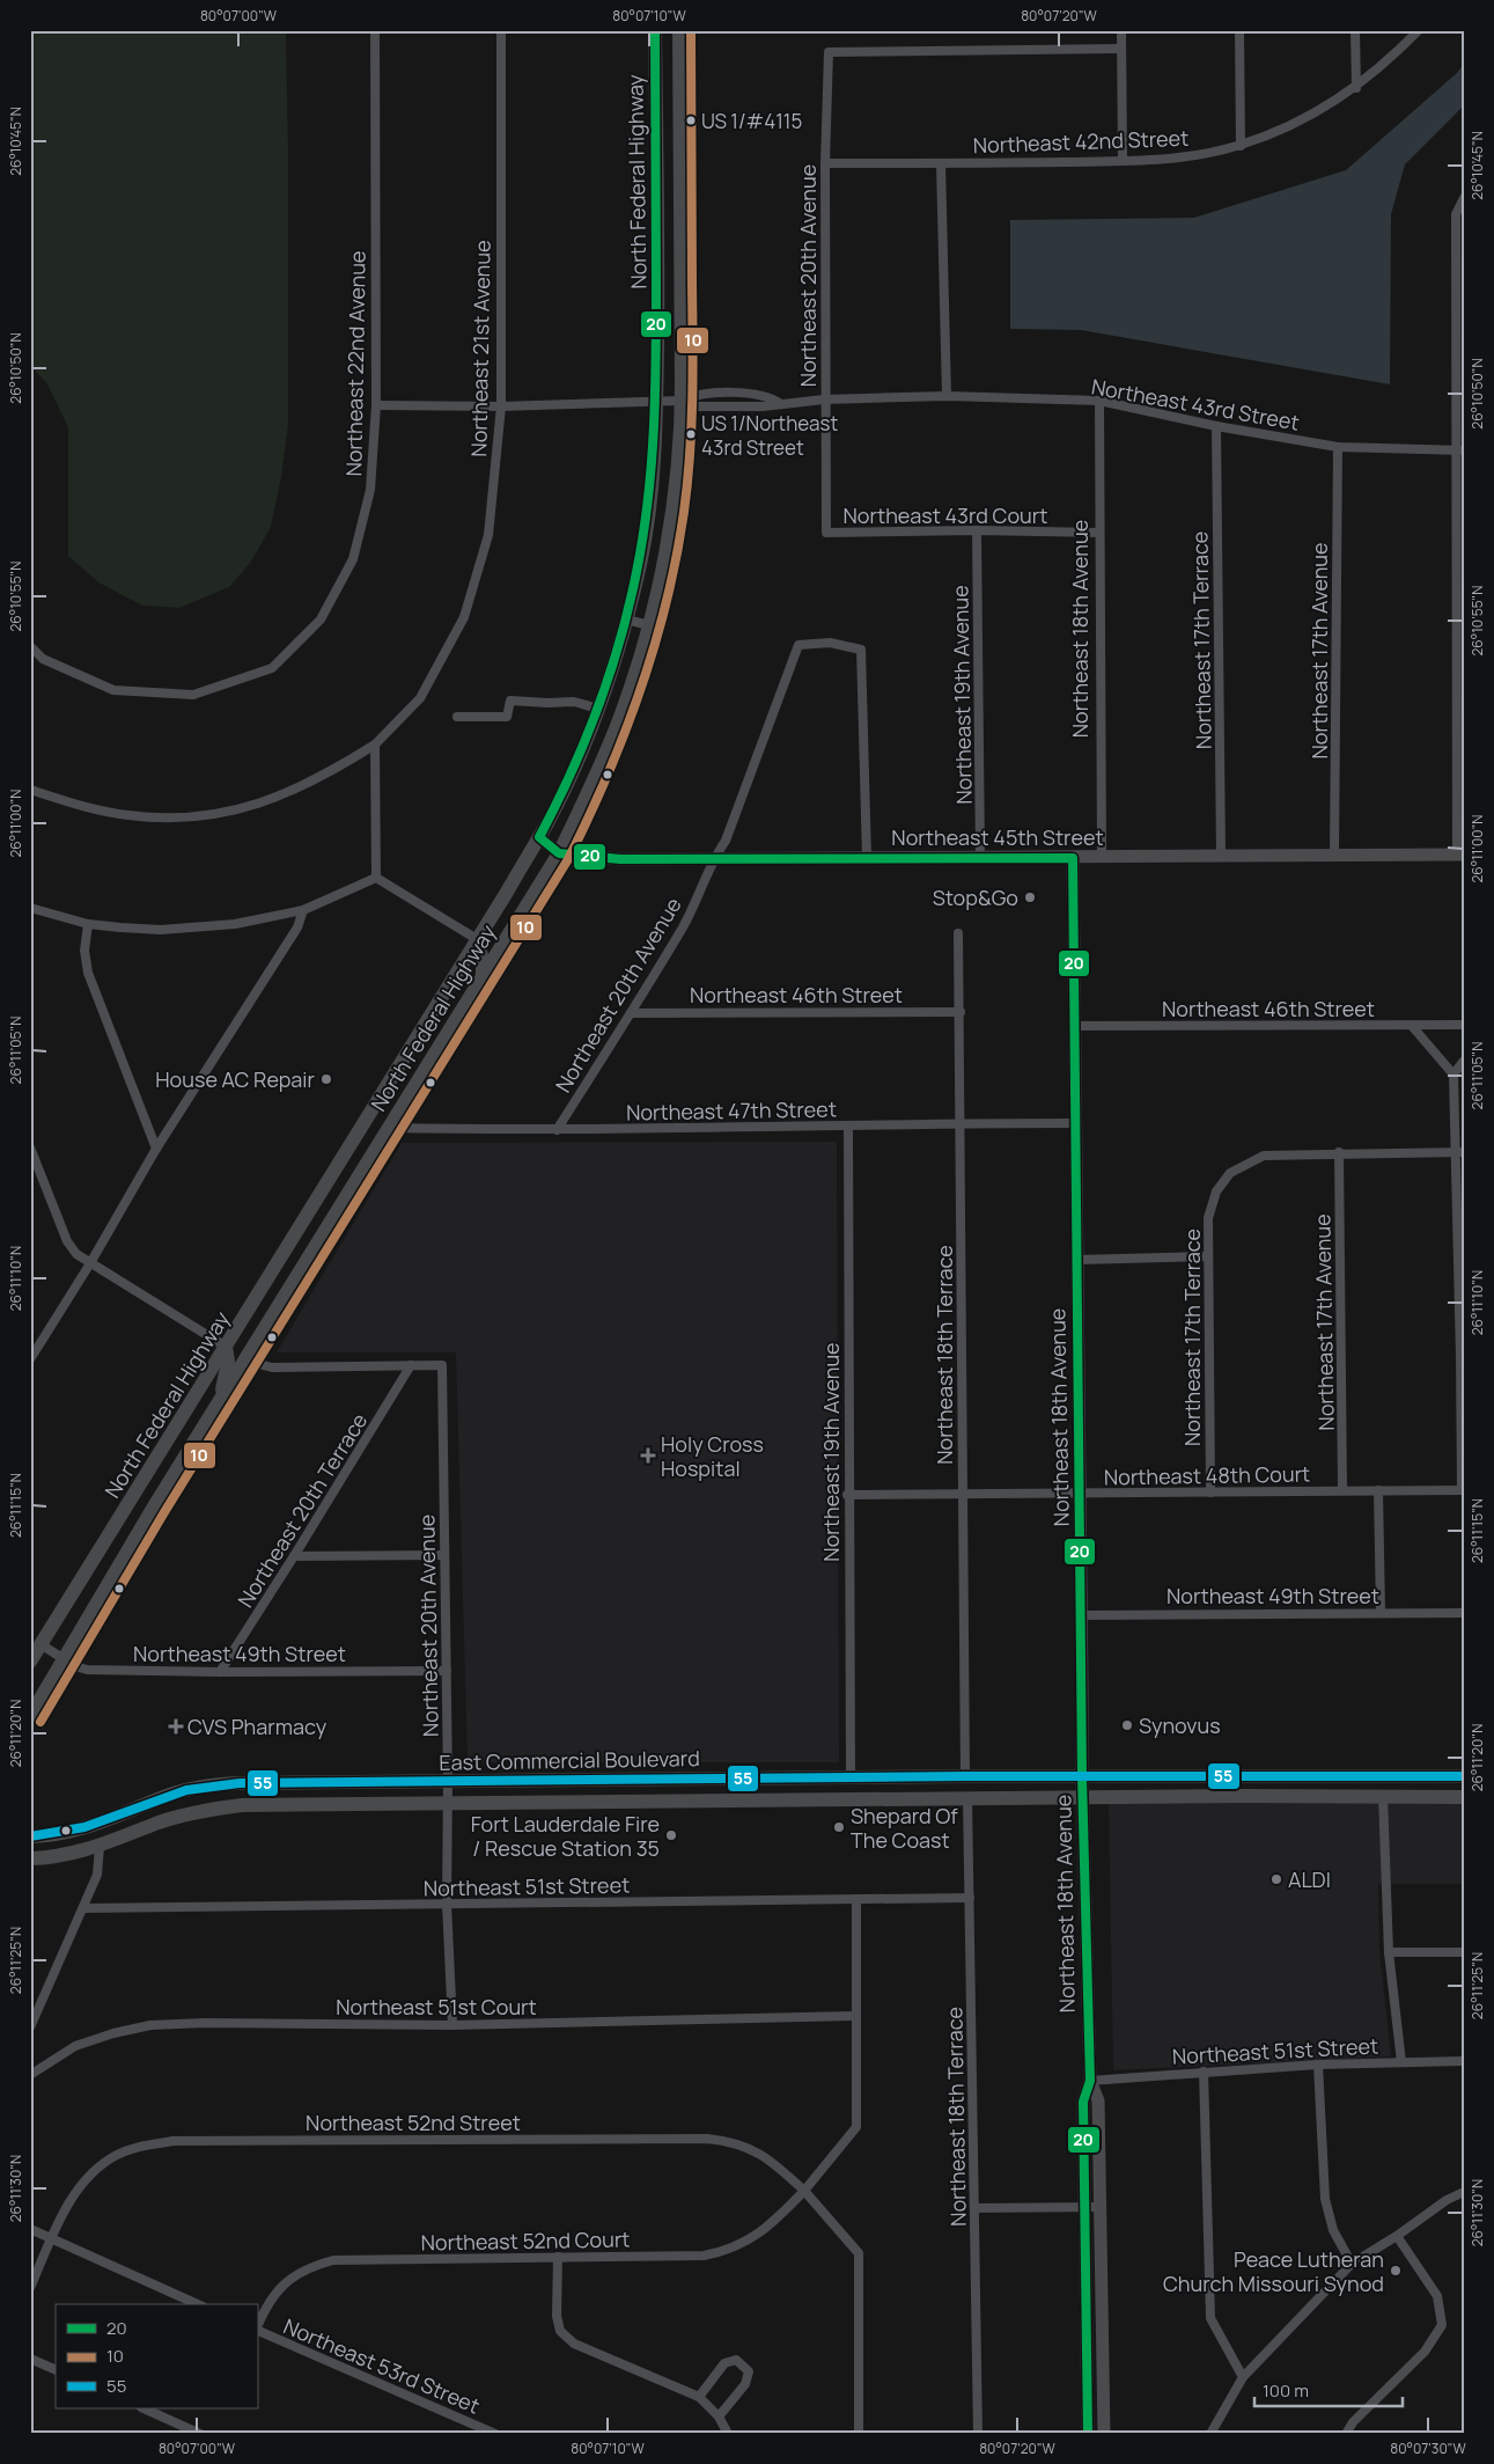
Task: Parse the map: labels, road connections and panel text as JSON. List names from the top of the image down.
{
  "streets": {
    "main road": ["North Federal Highway", "East Commercial Boulevard"],
    "street": [
      "Northeast 42nd Street",
      "Northeast 20th Avenue",
      "Northeast 21st Avenue",
      "Northeast 22nd Avenue",
      "Northeast 43rd Street",
      "Northeast 43rd Court",
      "Northeast 18th Avenue",
      "Northeast 17th Terrace",
      "Northeast 17th Avenue",
      "Northeast 19th Avenue",
      "Northeast 45th Street",
      "Northeast 46th Street",
      "Northeast 47th Street",
      "Northeast 18th Terrace",
      "Northeast 48th Court",
      "Northeast 20th Terrace",
      "Northeast 49th Street",
      "Northeast 51st Street",
      "Northeast 51st Court",
      "Northeast 52nd Street",
      "Northeast 52nd Court",
      "Northeast 53rd Street"
    ]
  },
  "crossings": [
    ["Northeast 42nd Street", "Northeast 20th Avenue"],
    ["North Federal Highway", "Northeast 43rd Street"],
    ["North Federal Highway", "Northeast 45th Street"],
    ["North Federal Highway", "Northeast 47th Street"],
    ["North Federal Highway", "Northeast 49th Street"],
    ["Northeast 20th Avenue", "Northeast 43rd Street"],
    ["Northeast 20th Avenue", "Northeast 43rd Court"],
    ["Northeast 20th Avenue", "Northeast 45th Street"],
    ["Northeast 20th Avenue", "Northeast 46th Street"],
    ["Northeast 20th Avenue", "Northeast 47th Street"],
    ["Northeast 20th Avenue", "Northeast 20th Terrace"],
    ["Northeast 20th Avenue", "Northeast 49th Street"],
    ["Northeast 20th Avenue", "East Commercial Boulevard"],
    ["Northeast 20th Avenue", "Northeast 51st Street"],
    ["Northeast 20th Avenue", "Northeast 51st Court"],
    ["Northeast 21st Avenue", "Northeast 43rd Street"],
    ["Northeast 22nd Avenue", "Northeast 43rd Street"],
    ["Northeast 43rd Street", "Northeast 18th Avenue"],
    ["Northeast 43rd Street", "Northeast 17th Terrace"],
    ["Northeast 43rd Street", "Northeast 17th Avenue"],
    ["Northeast 43rd Court", "Northeast 18th Avenue"],
    ["Northeast 43rd Court", "Northeast 19th Avenue"],
    ["Northeast 18th Avenue", "Northeast 45th Street"],
    ["Northeast 18th Avenue", "Northeast 46th Street"],
    ["Northeast 18th Avenue", "Northeast 47th Street"],
    ["Northeast 18th Avenue", "Northeast 48th Court"],
    ["Northeast 18th Avenue", "Northeast 49th Street"],
    ["Northeast 18th Avenue", "East Commercial Boulevard"],
    ["Northeast 18th Avenue", "Northeast 51st Street"],
    ["Northeast 17th Terrace", "Northeast 17th Avenue"],
    ["Northeast 17th Terrace", "Northeast 45th Street"],
    ["Northeast 17th Terrace", "Northeast 48th Court"],
    ["Northeast 17th Avenue", "Northeast 45th Street"],
    ["Northeast 17th Avenue", "Northeast 48th Court"],
    ["Northeast 19th Avenue", "Northeast 45th Street"],
    ["Northeast 19th Avenue", "Northeast 47th Street"],
    ["Northeast 19th Avenue", "Northeast 48th Court"],
    ["Northeast 19th Avenue", "East Commercial Boulevard"],
    ["Northeast 46th Street", "Northeast 18th Terrace"],
    ["Northeast 47th Street", "Northeast 18th Terrace"],
    ["Northeast 18th Terrace", "Northeast 48th Court"],
    ["Northeast 18th Terrace", "East Commercial Boulevard"],
    ["Northeast 18th Terrace", "Northeast 51st Street"],
    ["Northeast 20th Terrace", "Northeast 49th Street"],
    ["Northeast 52nd Street", "Northeast 52nd Court"]
  ],
  "places": {
    "other": [
      "US 1/#4115",
      "US 1/Northeast 43rd Street",
      "Stop&Go",
      "House AC Repair",
      "Synovus",
      "Shepard Of The Coast",
      "Fort Lauderdale Fire / Rescue Station 35",
      "ALDI",
      "Peace Lutheran Church Missouri Synod"
    ],
    "health": ["Holy Cross Hospital", "CVS Pharmacy"]
  },
  "lines": ["transit line 20", "transit line 10", "transit line 55"],
  "legend": ["20", "10", "55"],
  "scale_bar": "100 m",
  "coordinates": [
    "80°07'00\"W",
    "80°07'10\"W",
    "80°07'20\"W",
    "26°10'45\"N",
    "26°10'50\"N",
    "26°10'55\"N",
    "26°11'00\"N",
    "26°11'05\"N",
    "26°11'10\"N",
    "26°11'15\"N",
    "26°11'20\"N",
    "26°11'25\"N",
    "26°11'30\"N",
    "80°07'30\"W"
  ]
}
